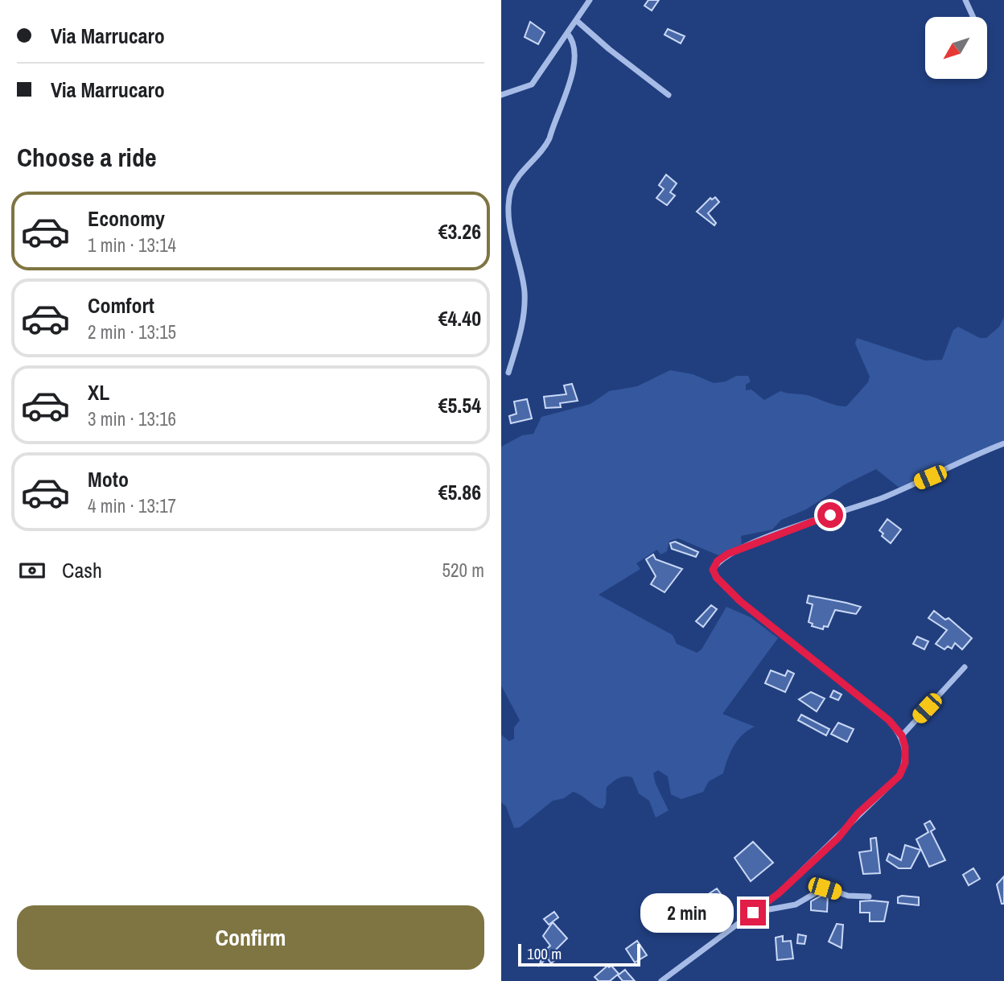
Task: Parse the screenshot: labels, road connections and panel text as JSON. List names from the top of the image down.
{
  "scale_bar": "100 m",
  "north": "bottom left",
  "page": {
    "banner": ["Via Marrucaro", "Via Marrucaro"],
    "heading": "Choose a ride",
    "list": [
      {
        "name": "Economy",
        "note": "1 min · 13:14",
        "value": "€3.26"
      },
      {
        "name": "Comfort",
        "note": "2 min · 13:15",
        "value": "€4.40"
      },
      {
        "name": "XL",
        "note": "3 min · 13:16",
        "value": "€5.54"
      },
      {
        "name": "Moto",
        "note": "4 min · 13:17",
        "value": "€5.86"
      }
    ],
    "pay": ["Cash", "520 m"],
    "bubble": "2 min",
    "buttons": "Confirm",
    "scale": "100 m"
  }
}
